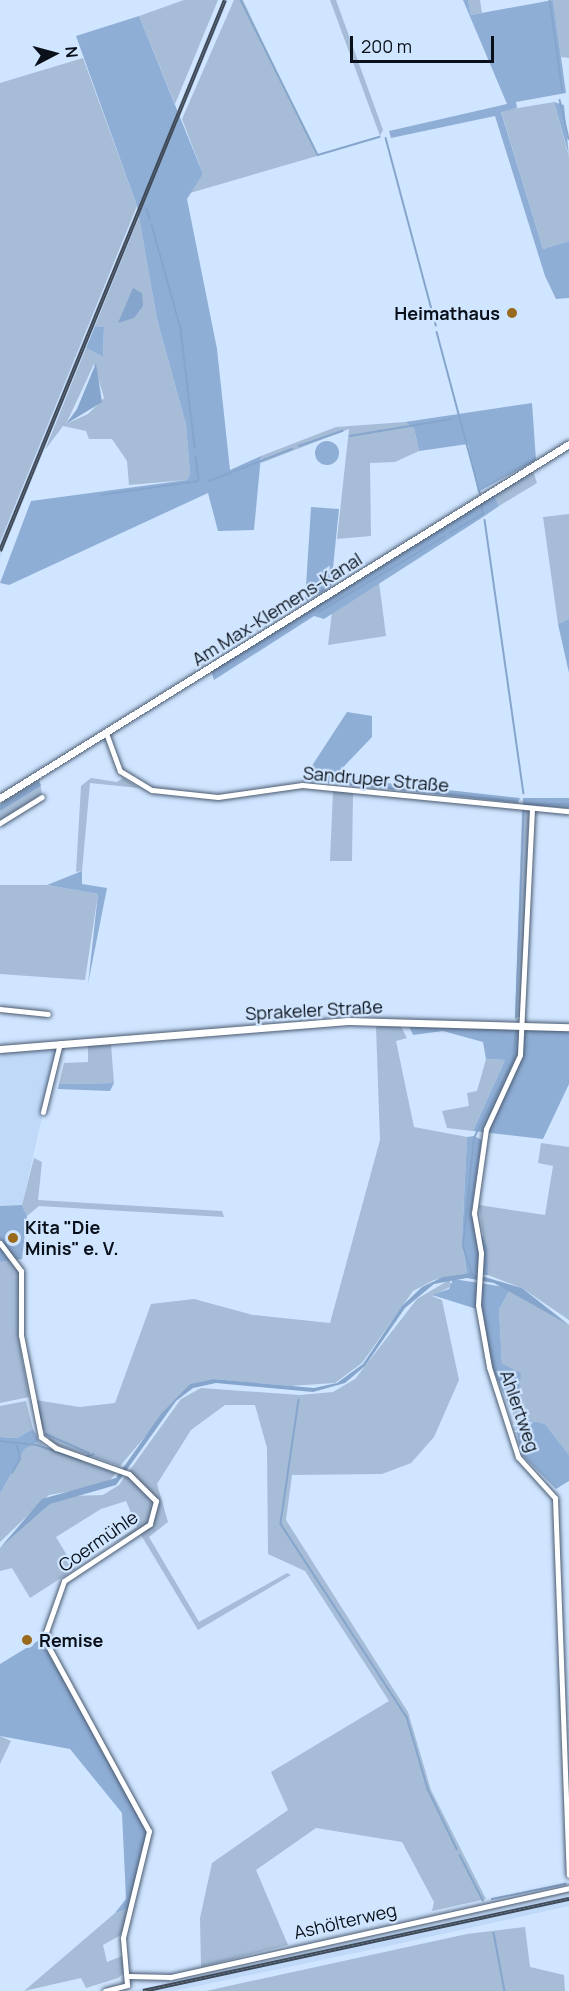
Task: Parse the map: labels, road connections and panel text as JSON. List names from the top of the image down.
{
  "streets": {
    "main road": ["Am Max-Klemens-Kanal", "Sprakeler Straße"],
    "street": [
      "Sandruper Straße",
      "Ahlertweg",
      "Coermühle",
      "Ashölterweg"
    ]
  },
  "crossings": [
    ["Am Max-Klemens-Kanal", "Sandruper Straße"],
    ["Sandruper Straße", "Ahlertweg"],
    ["Sprakeler Straße", "Ahlertweg"],
    ["Coermühle", "Ashölterweg"]
  ],
  "places": ["Heimathaus", "Kita \"Die Minis\" e. V.", "Remise"],
  "scale_bar": "200 m",
  "north": "right"
}
